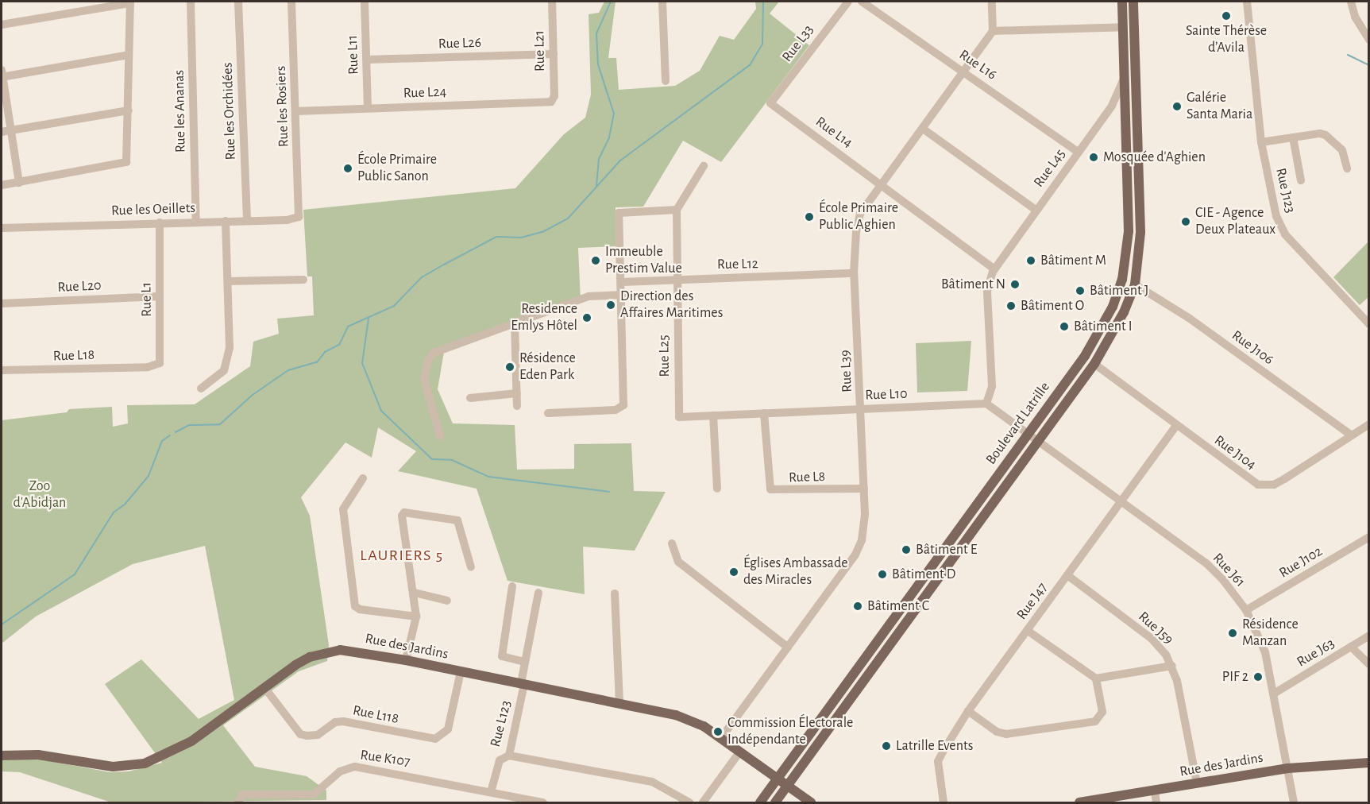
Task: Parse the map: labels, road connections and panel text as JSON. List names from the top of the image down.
{
  "streets": {
    "main road": ["Boulevard Latrille", "Rue des Jardins"],
    "street": [
      "Rue L26",
      "Rue L33",
      "Rue L21",
      "Rue L11",
      "Rue L16",
      "Rue L24",
      "Rue les Rosiers",
      "Rue les Ananas",
      "Rue les Orchidées",
      "Rue L14",
      "Rue L45",
      "Rue J123",
      "Rue les Oeillets",
      "Rue L12",
      "Rue L20",
      "Rue L1",
      "Rue J106",
      "Rue L18",
      "Rue L25",
      "Rue L39",
      "Rue L10",
      "Rue J104",
      "Rue L8",
      "Rue J102",
      "Rue J61",
      "Rue J47",
      "Rue J59",
      "Rue J63",
      "Rue L118",
      "Rue L123",
      "Rue K107"
    ]
  },
  "crossings": [
    ["Rue L26", "Rue L21"],
    ["Rue L26", "Rue L11"],
    ["Rue L33", "Rue L14"],
    ["Rue L21", "Rue L24"],
    ["Rue L11", "Rue L24"],
    ["Rue L16", "Rue L45"],
    ["Rue L16", "Rue L39"],
    ["Rue L24", "Rue les Rosiers"],
    ["Rue les Rosiers", "Rue les Oeillets"],
    ["Rue les Ananas", "Rue les Oeillets"],
    ["Rue les Orchidées", "Rue les Oeillets"],
    ["Rue L14", "Rue L45"],
    ["Rue L14", "Rue L39"],
    ["Rue L45", "Boulevard Latrille"],
    ["Rue les Oeillets", "Rue L1"],
    ["Rue L12", "Rue L25"],
    ["Rue L12", "Rue L39"],
    ["Rue L20", "Rue L1"],
    ["Rue L1", "Rue L18"],
    ["Rue J106", "Boulevard Latrille"],
    ["Rue J106", "Rue J104"],
    ["Rue L25", "Rue L10"],
    ["Rue L39", "Rue L10"],
    ["Rue L39", "Rue L8"],
    ["Rue L39", "Rue des Jardins"],
    ["Rue L10", "Rue L8"],
    ["Boulevard Latrille", "Rue J104"],
    ["Boulevard Latrille", "Rue J61"],
    ["Boulevard Latrille", "Rue des Jardins"],
    ["Rue J104", "Rue J47"],
    ["Rue J102", "Rue J61"],
    ["Rue J61", "Rue J47"],
    ["Rue J61", "Rue des Jardins"],
    ["Rue J61", "Rue J63"],
    ["Rue J47", "Rue J59"],
    ["Rue J59", "Rue des Jardins"],
    ["Rue des Jardins", "Rue L118"],
    ["Rue des Jardins", "Rue L123"],
    ["Rue L123", "Rue K107"]
  ],
  "districts": ["LAURIERS 5"],
  "parks": ["Zoo d'Abidjan"],
  "places": [
    "Sainte Thérèse d’Avila",
    "Galérie Santa Maria",
    "Mosquée d'Aghien",
    "École Primaire Public Sanon",
    "École Primaire Public Aghien",
    "CIE - Agence Deux Plateaux",
    "Immeuble Prestim Value",
    "Bâtiment M",
    "Bâtiment N",
    "Bâtiment J",
    "Direction des Affaires Maritimes",
    "Bâtiment O",
    "Residence Emlys Hôtel",
    "Bâtiment I",
    "Résidence Eden Park",
    "Bâtiment E",
    "Églises Ambassade des Miracles",
    "Bâtiment D",
    "Bâtiment C",
    "Résidence Manzan",
    "PIF 2",
    "Commission Électorale Indépendante",
    "Latrille Events"
  ]
}
